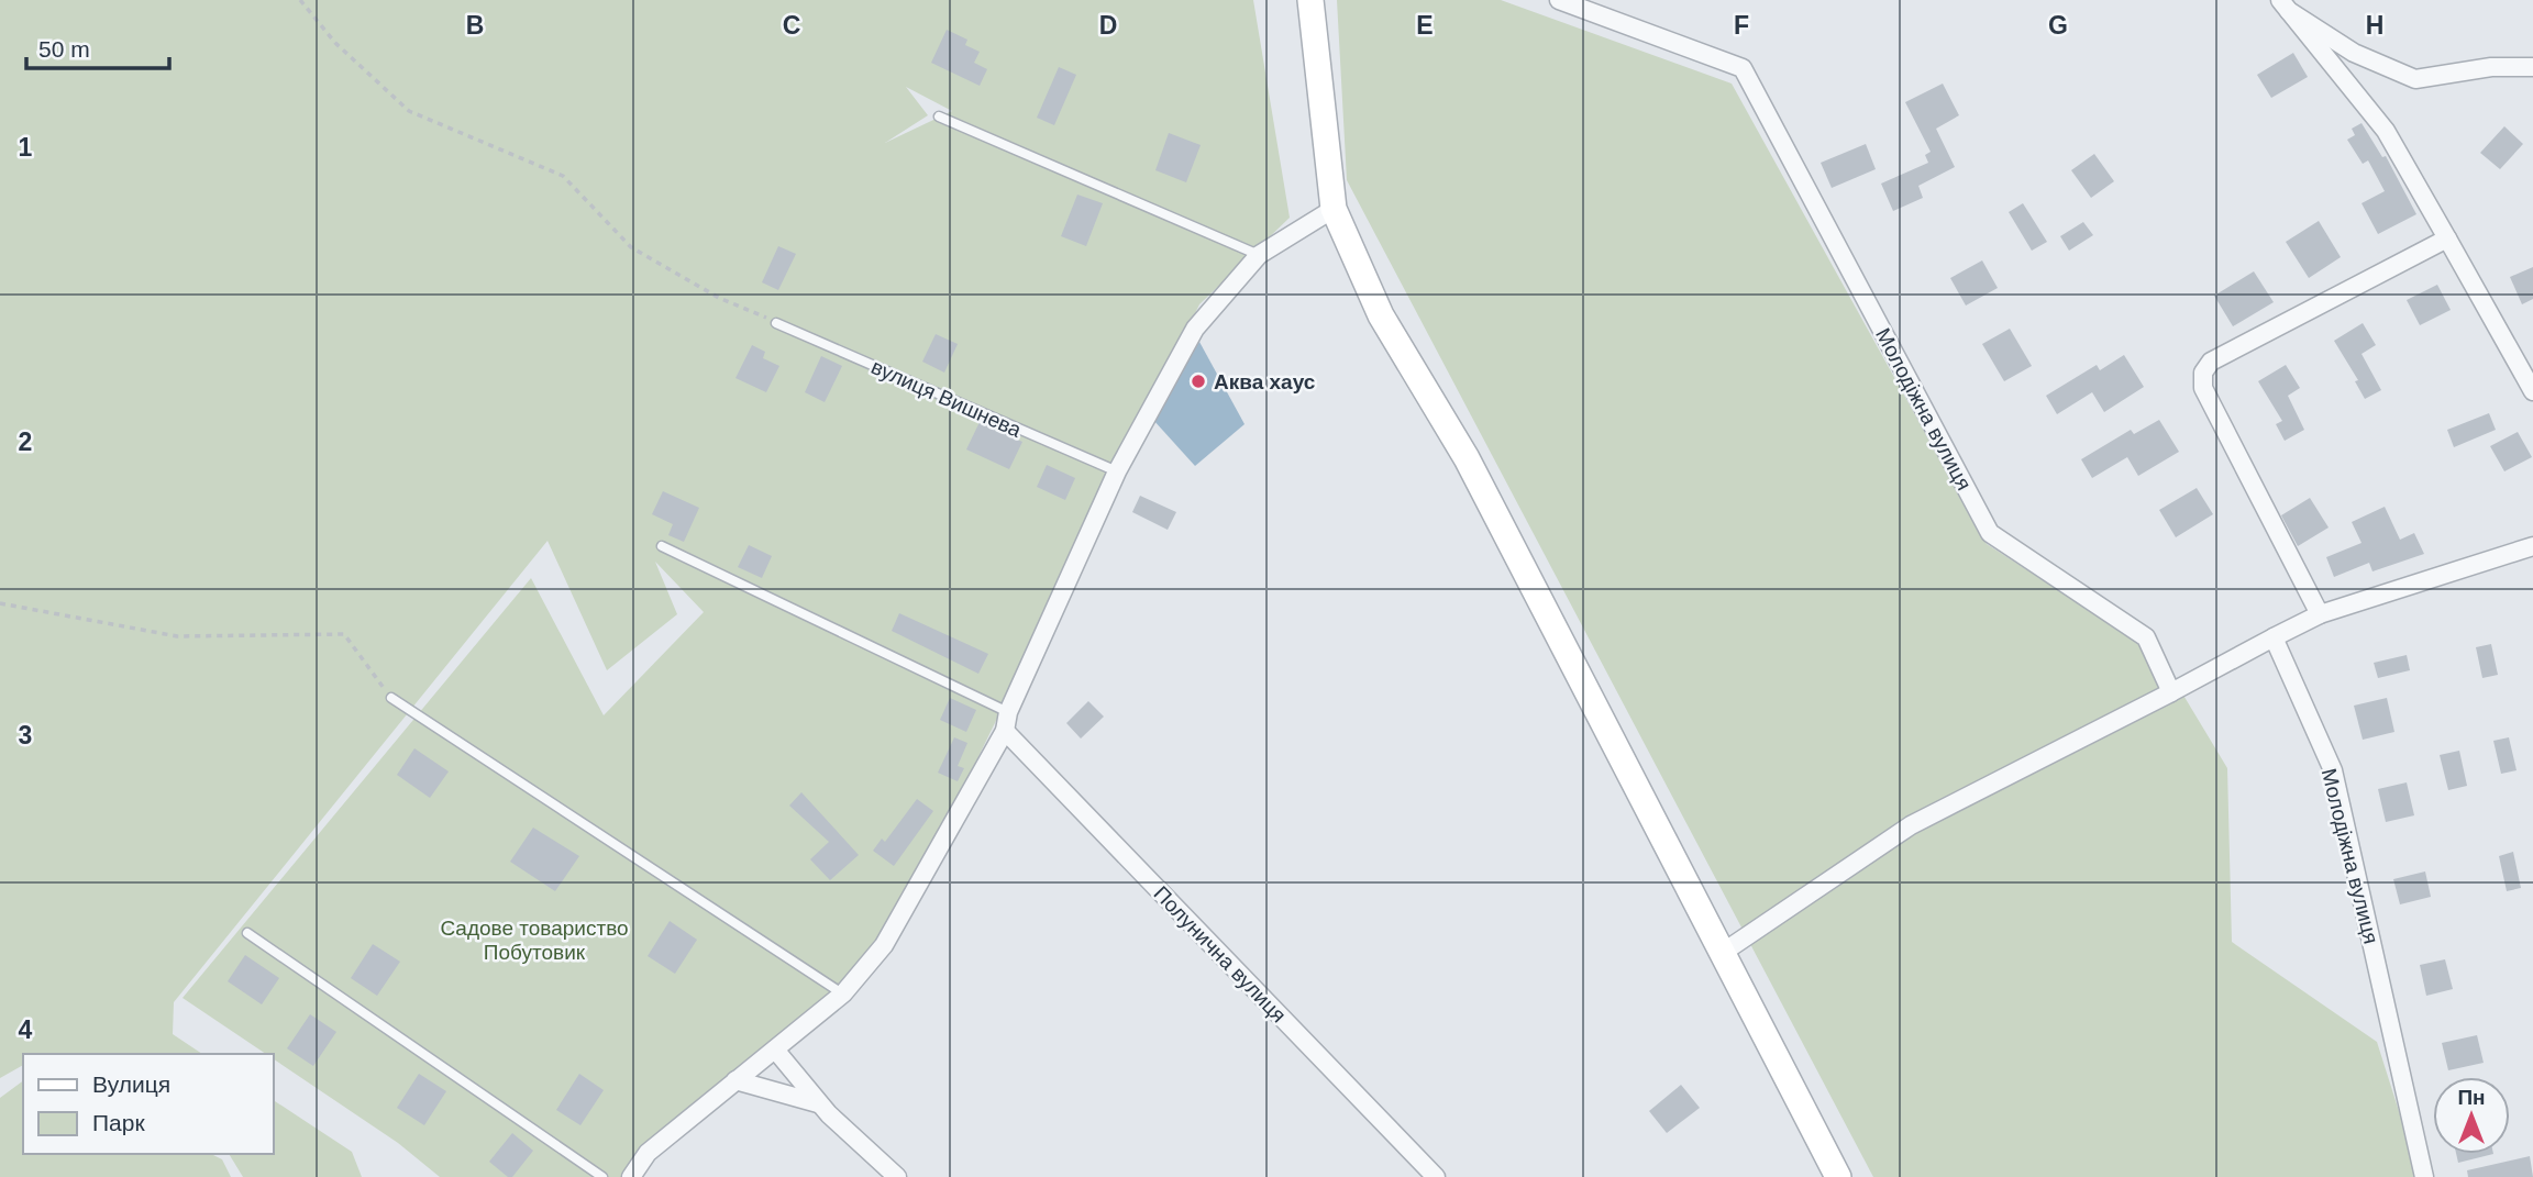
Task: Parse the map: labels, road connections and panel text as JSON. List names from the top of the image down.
{
  "streets": {
    "street": ["Молодіжна вулиця", "Полунична вулиця"],
    "lane": ["вулиця Вишнева"]
  },
  "parks": ["Садове товариство Побутовик"],
  "places": ["Аква хаус"],
  "legend": ["Вулиця", "Парк"],
  "scale_bar": "50 m",
  "north": "top",
  "grid": {
    "columns": [
      "B",
      "C",
      "D",
      "E",
      "F",
      "G",
      "H"
    ],
    "rows": [
      "1",
      "2",
      "3",
      "4"
    ]
  }
}
